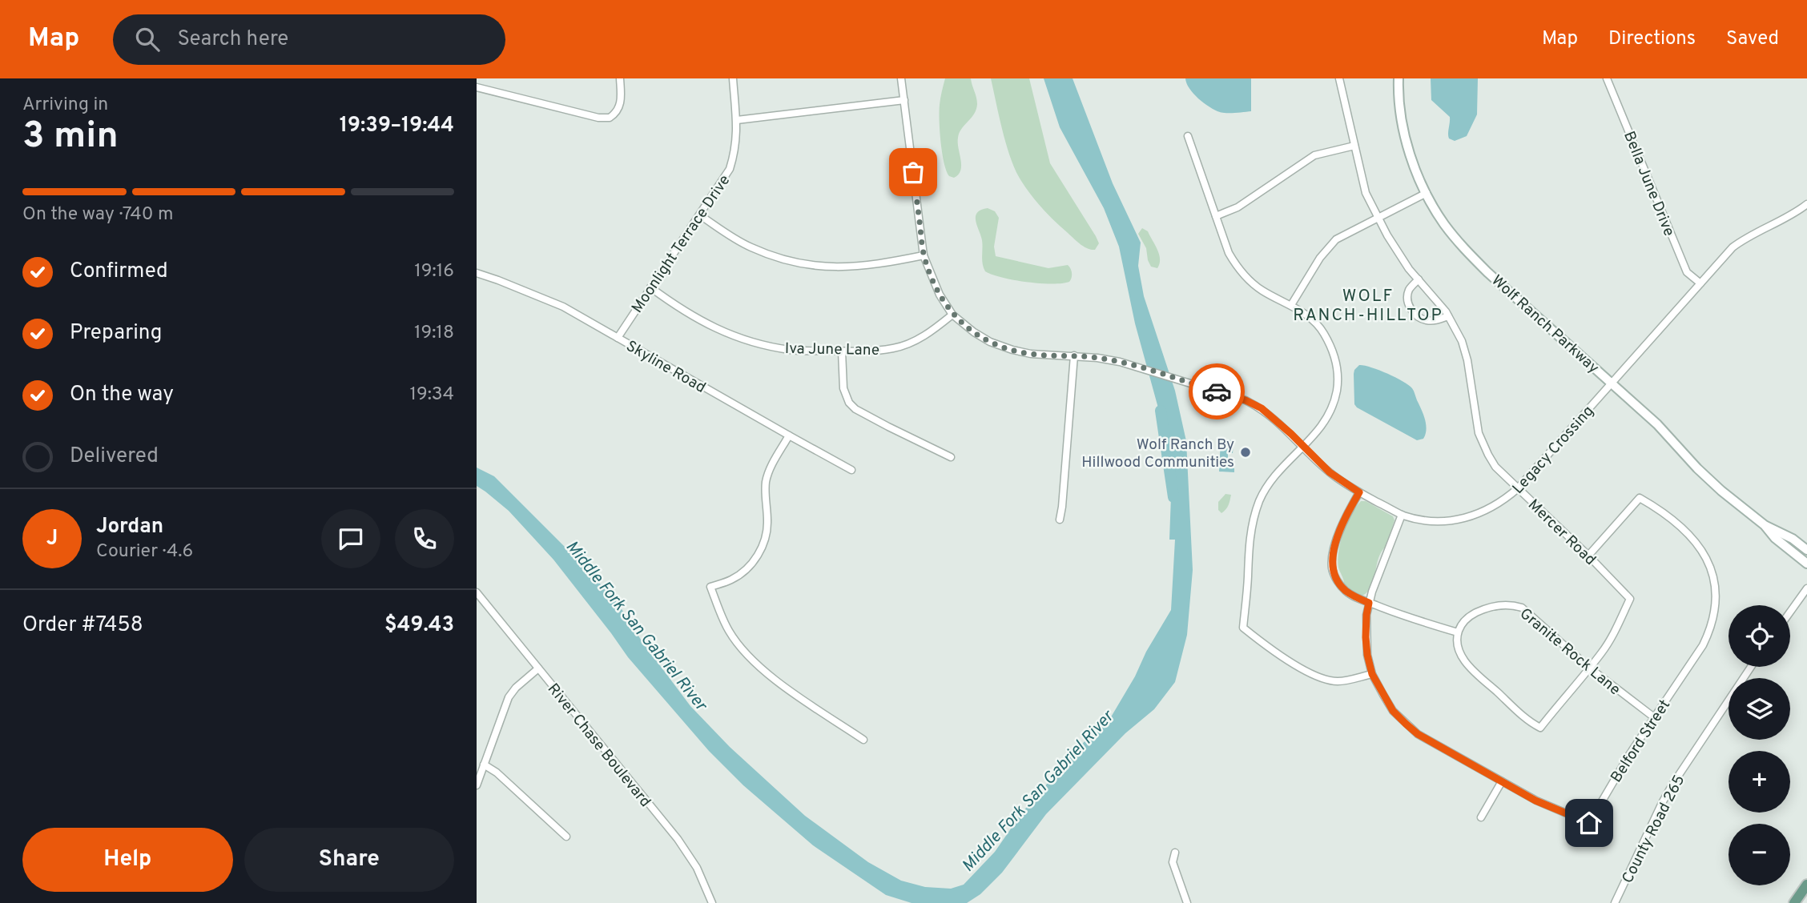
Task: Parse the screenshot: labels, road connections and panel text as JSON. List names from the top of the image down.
{
  "streets": {
    "street": [
      "Bella June Drive",
      "Moonlight Terrace Drive",
      "Wolf Ranch Parkway",
      "Iva June Lane",
      "Skyline Road",
      "Legacy Crossing",
      "Mercer Road",
      "Granite Rock Lane",
      "Belford Street",
      "River Chase Boulevard",
      "County Road 265"
    ]
  },
  "crossings": [
    ["Bella June Drive", "Legacy Crossing"],
    ["Moonlight Terrace Drive", "Iva June Lane"],
    ["Moonlight Terrace Drive", "Skyline Road"],
    ["Wolf Ranch Parkway", "Legacy Crossing"],
    ["Iva June Lane", "Legacy Crossing"],
    ["Legacy Crossing", "Mercer Road"],
    ["Legacy Crossing", "Belford Street"],
    ["Mercer Road", "Granite Rock Lane"],
    ["Mercer Road", "Belford Street"],
    ["Granite Rock Lane", "Belford Street"]
  ],
  "districts": ["WOLF RANCH-HILLTOP"],
  "water": ["Middle Fork San Gabriel River"],
  "places": ["Wolf Ranch By Hillwood Communities"],
  "page": {
    "header": "Map",
    "search": "Search here",
    "nav": ["Map", "Directions", "Saved"],
    "heading": ["3 min", "Arriving in", "19:39–19:44"],
    "panel": [
      "Jordan",
      "Courier · 4.6",
      "Order #7458",
      "$49.43"
    ],
    "bar": "On the way · 740 m",
    "list": [
      ["Confirmed", "19:16"],
      ["Preparing", "19:18"],
      ["On the way", "19:34"],
      "Delivered"
    ],
    "round": "J",
    "map_buttons": ["+", "−"],
    "buttons": ["Help", "Share"]
  }
}
